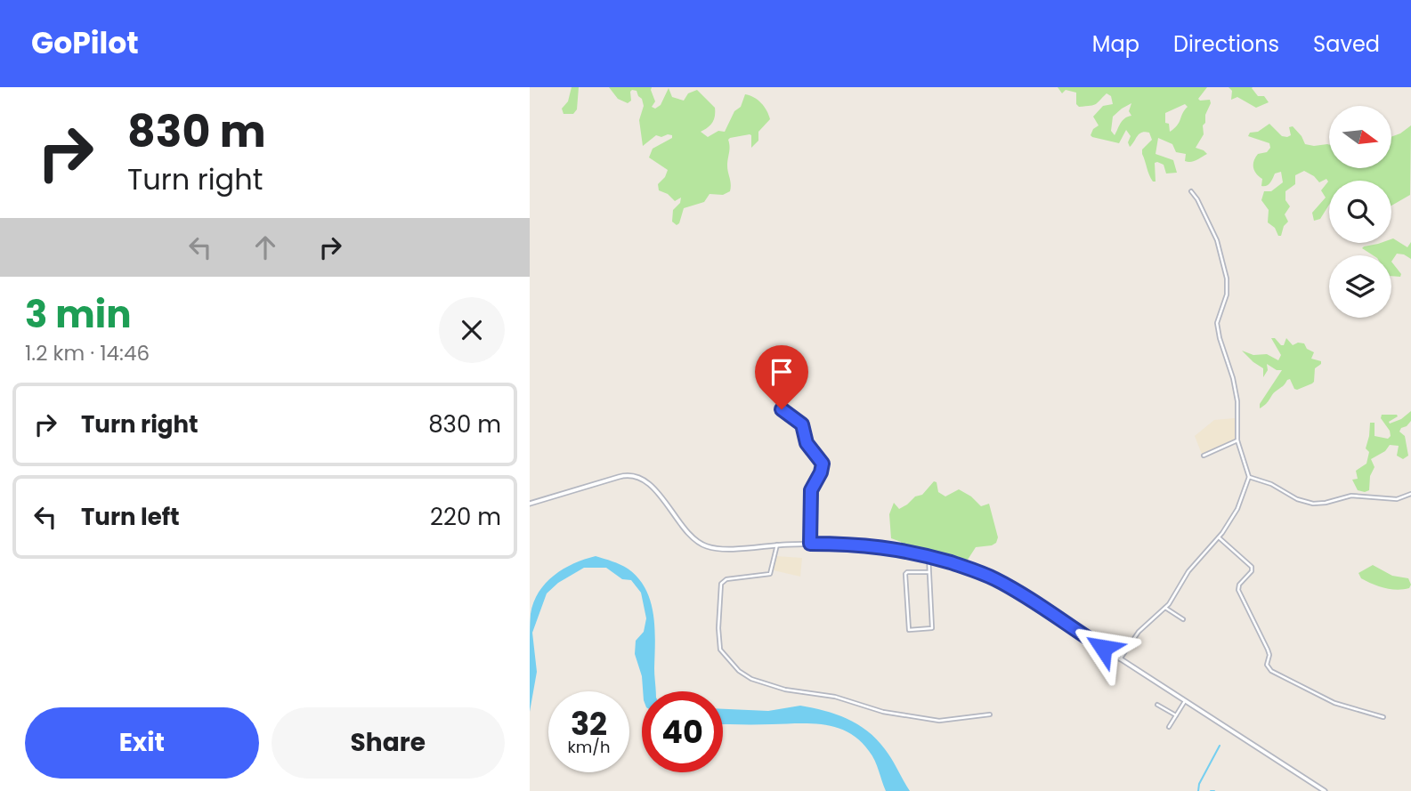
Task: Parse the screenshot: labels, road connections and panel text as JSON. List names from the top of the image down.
{
  "north": "right",
  "page": {
    "header": "GoPilot",
    "nav": ["Map", "Directions", "Saved"],
    "turn": ["830 m", "Turn right"],
    "heading": ["3 min", "1.2 km · 14:46"],
    "list": [
      {
        "name": "Turn right",
        "value": "830 m"
      },
      {
        "name": "Turn left",
        "value": "220 m"
      }
    ],
    "speed": "32 km/h",
    "limit": "40",
    "buttons": ["Exit", "Share"]
  }
}
